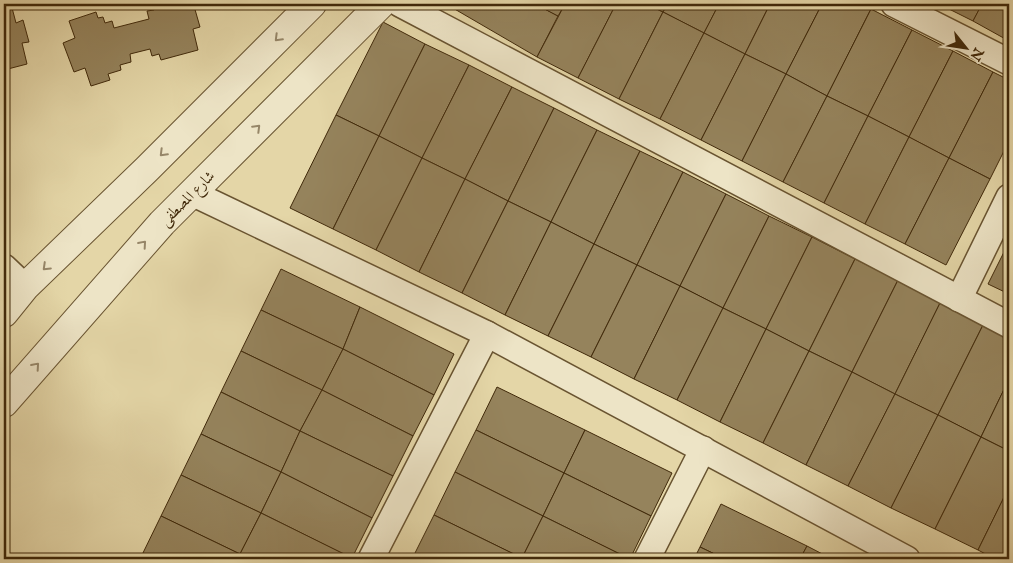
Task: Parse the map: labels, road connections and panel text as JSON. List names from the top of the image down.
{
  "streets": {
    "street": ["شارع المصطفى"]
  },
  "north": "bottom right"
}
